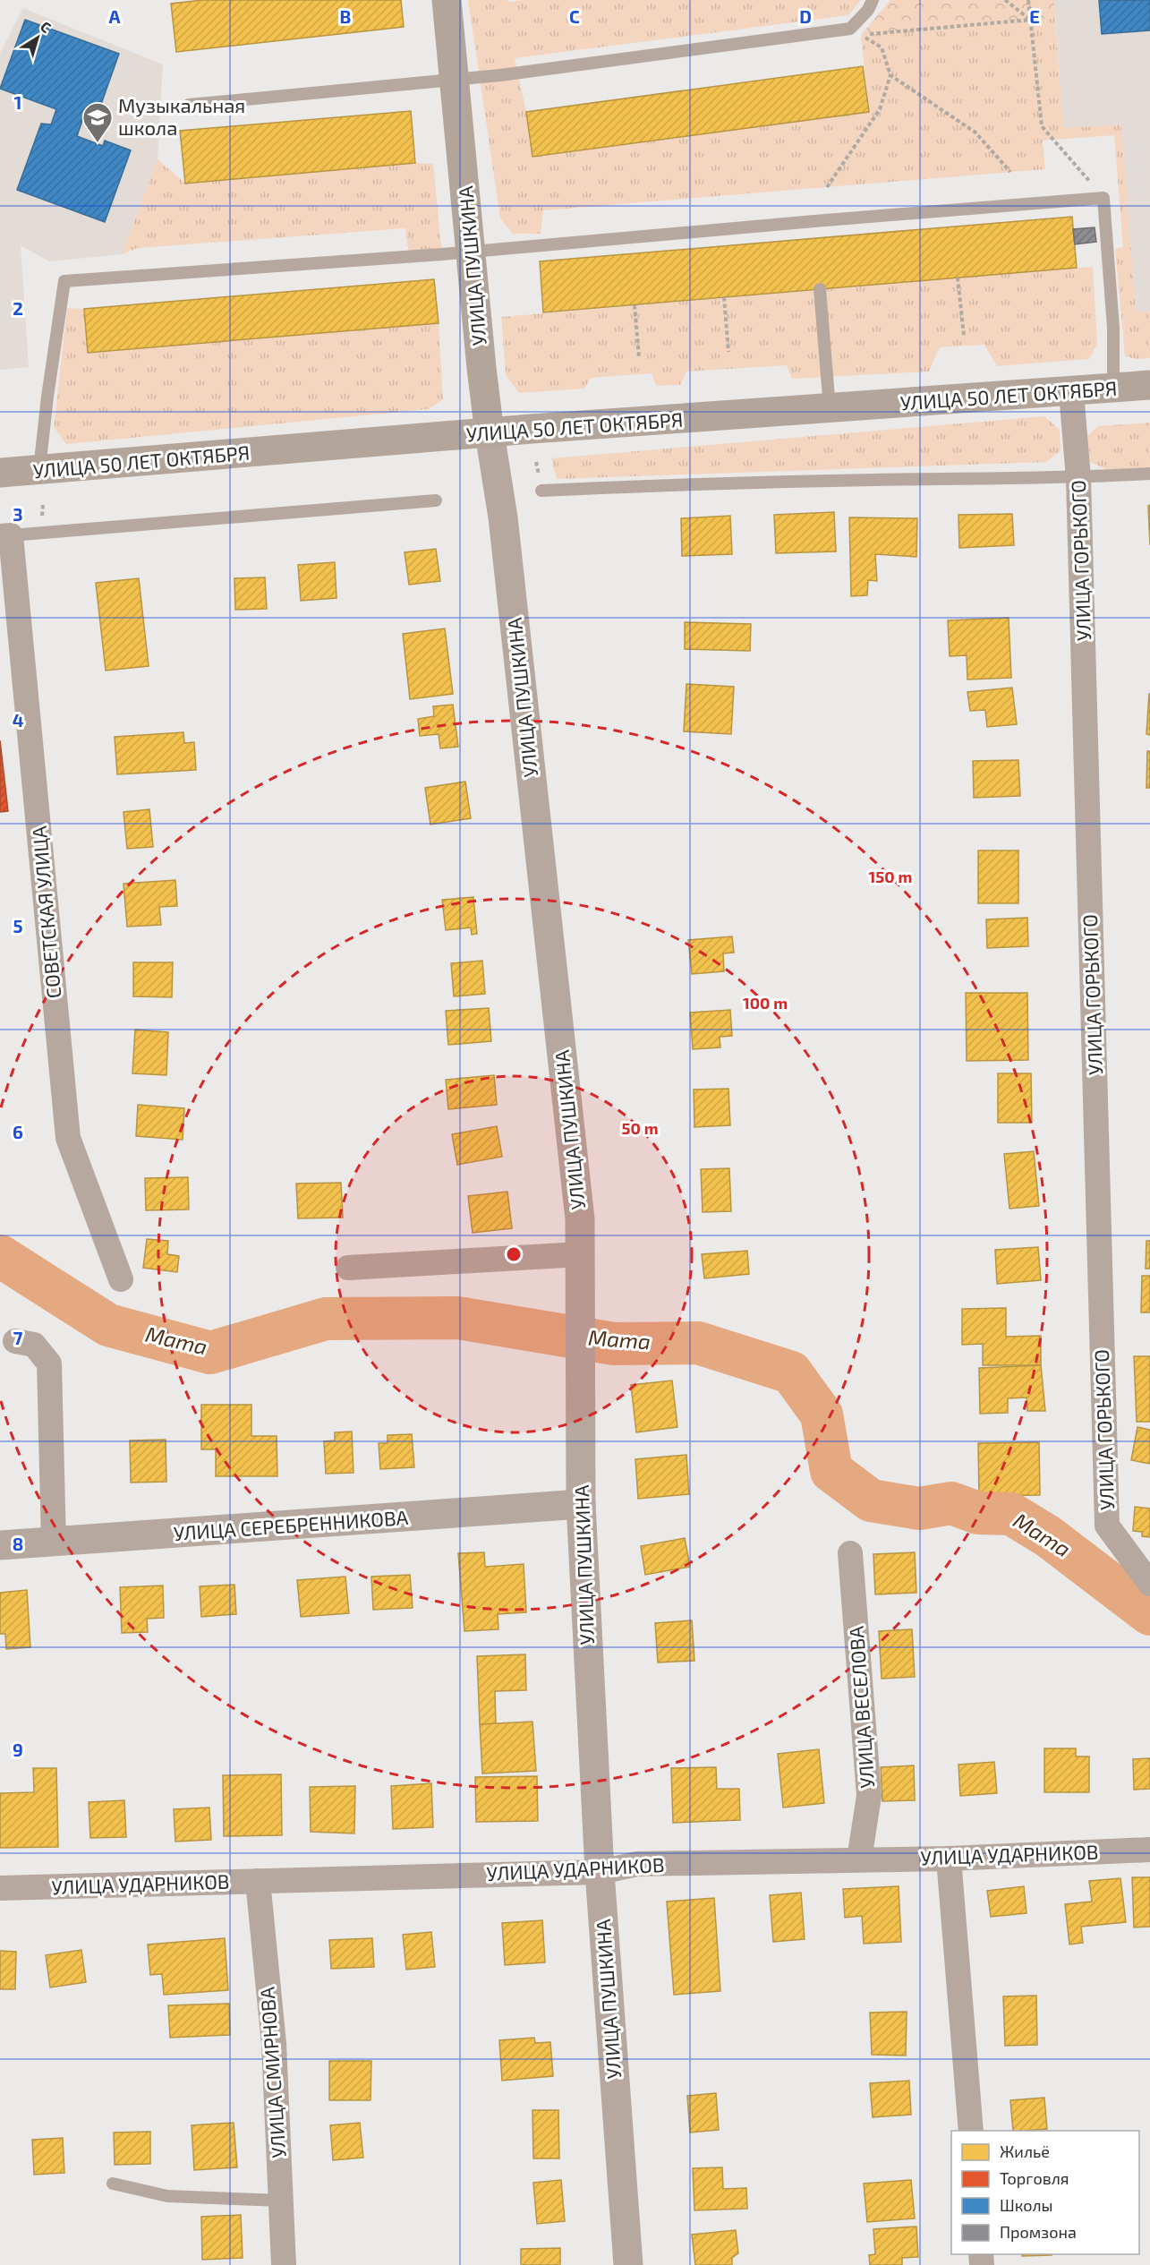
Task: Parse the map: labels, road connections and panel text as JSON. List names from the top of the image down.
{
  "streets": {
    "main road": ["УЛИЦА ПУШКИНА", "УЛИЦА 50 ЛЕТ ОКТЯБРЯ"],
    "street": [
      "УЛИЦА ГОРЬКОГО",
      "СОВЕТСКАЯ УЛИЦА",
      "УЛИЦА СЕРЕБРЕННИКОВА",
      "УЛИЦА ВЕСЕЛОВА",
      "УЛИЦА УДАРНИКОВ",
      "УЛИЦА СМИРНОВА"
    ]
  },
  "crossings": [
    ["УЛИЦА ПУШКИНА", "УЛИЦА 50 ЛЕТ ОКТЯБРЯ"],
    ["УЛИЦА ПУШКИНА", "УЛИЦА СЕРЕБРЕННИКОВА"],
    ["УЛИЦА ПУШКИНА", "УЛИЦА УДАРНИКОВ"],
    ["УЛИЦА 50 ЛЕТ ОКТЯБРЯ", "УЛИЦА ГОРЬКОГО"],
    ["УЛИЦА ВЕСЕЛОВА", "УЛИЦА УДАРНИКОВ"],
    ["УЛИЦА УДАРНИКОВ", "УЛИЦА СМИРНОВА"]
  ],
  "water": ["Мата"],
  "places": {
    "school or university": ["Музыкальная школа"]
  },
  "legend": [
    "Жильё",
    "Торговля",
    "Школы",
    "Промзона"
  ],
  "north": "top right",
  "grid": {
    "columns": [
      "A",
      "B",
      "C",
      "D",
      "E"
    ],
    "rows": [
      "1",
      "2",
      "3",
      "4",
      "5",
      "6",
      "7",
      "8",
      "9"
    ]
  },
  "rings": ["150 m", "100 m", "50 m"]
}
